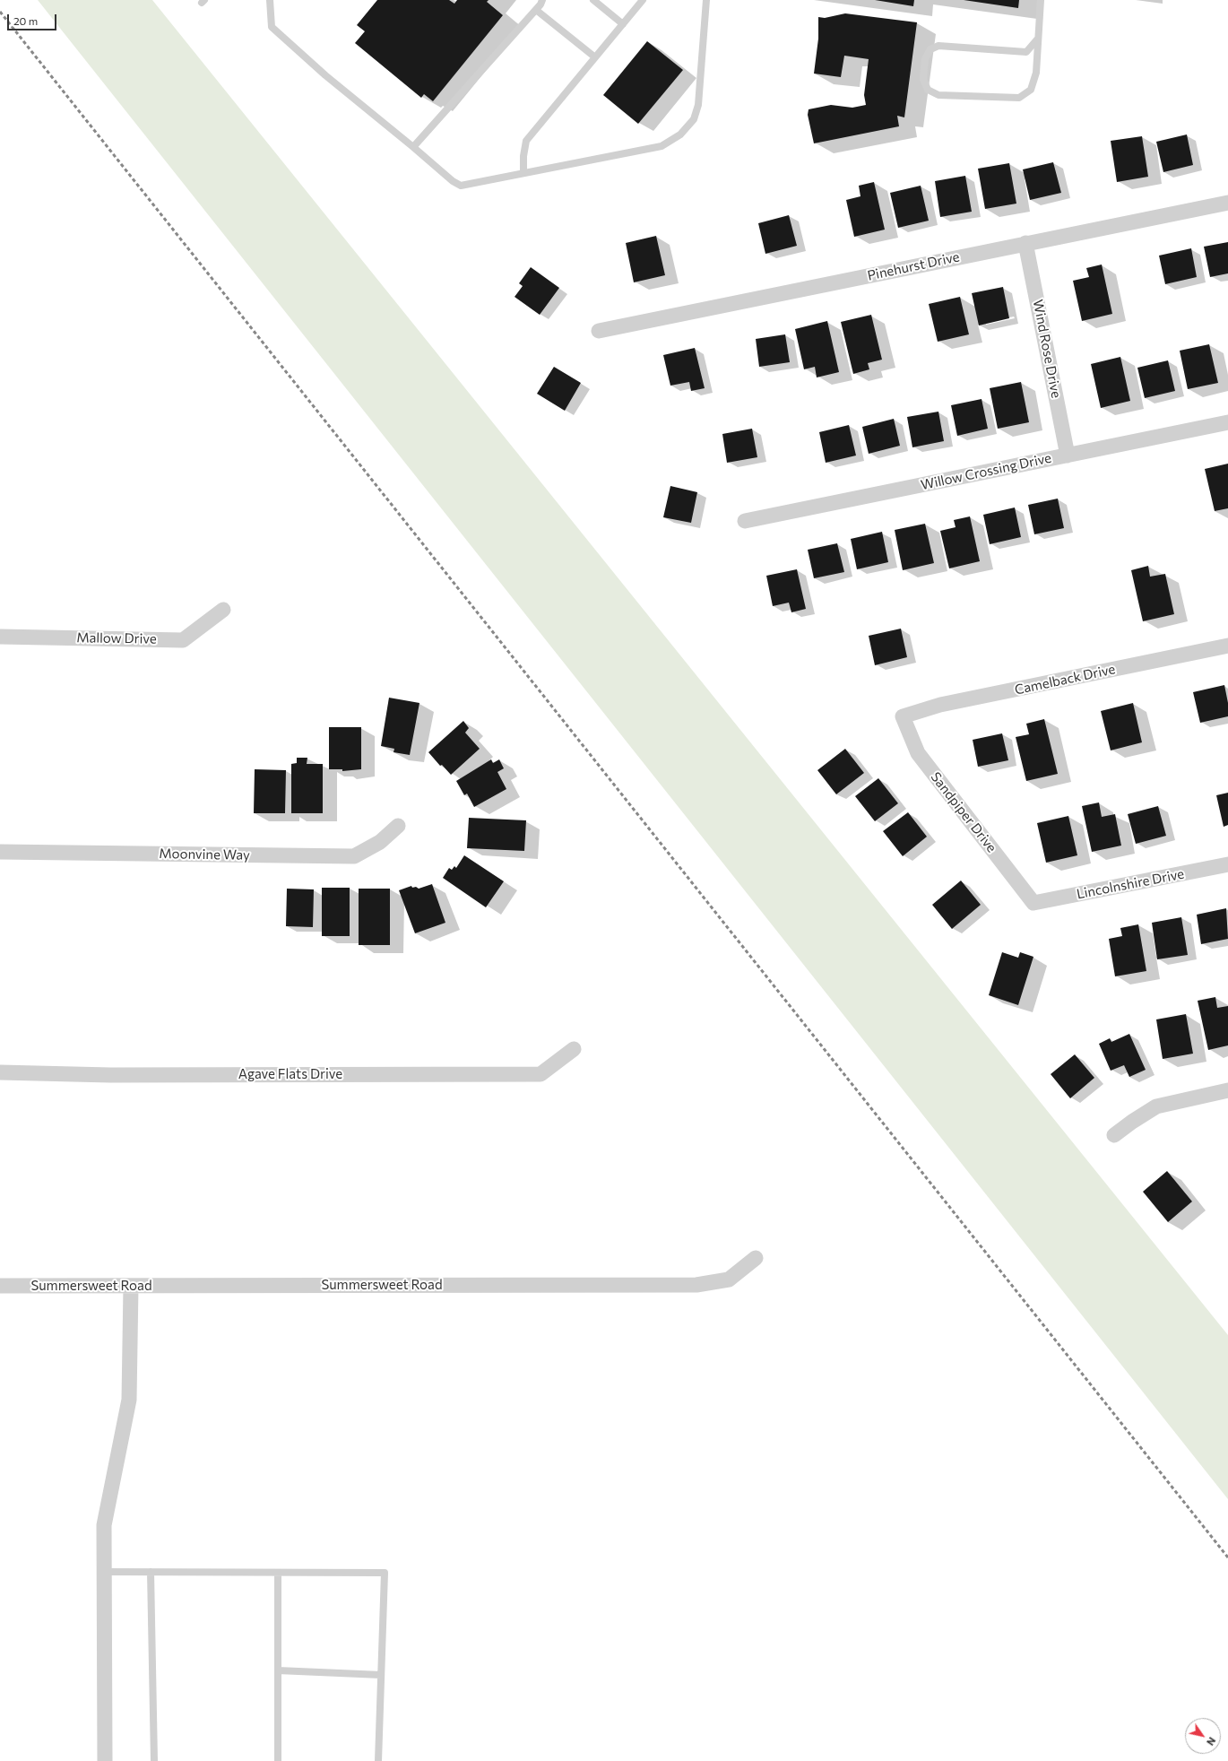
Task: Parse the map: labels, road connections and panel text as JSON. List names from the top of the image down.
{
  "streets": {
    "street": [
      "Pinehurst Drive",
      "Wind Rose Drive",
      "Willow Crossing Drive",
      "Mallow Drive",
      "Camelback Drive",
      "Sandpiper Drive",
      "Moonvine Way",
      "Lincolnshire Drive",
      "Agave Flats Drive",
      "Summersweet Road"
    ]
  },
  "crossings": [
    ["Pinehurst Drive", "Wind Rose Drive"],
    ["Wind Rose Drive", "Willow Crossing Drive"],
    ["Camelback Drive", "Sandpiper Drive"],
    ["Sandpiper Drive", "Lincolnshire Drive"]
  ],
  "scale_bar": "20 m",
  "north": "bottom right"
}
